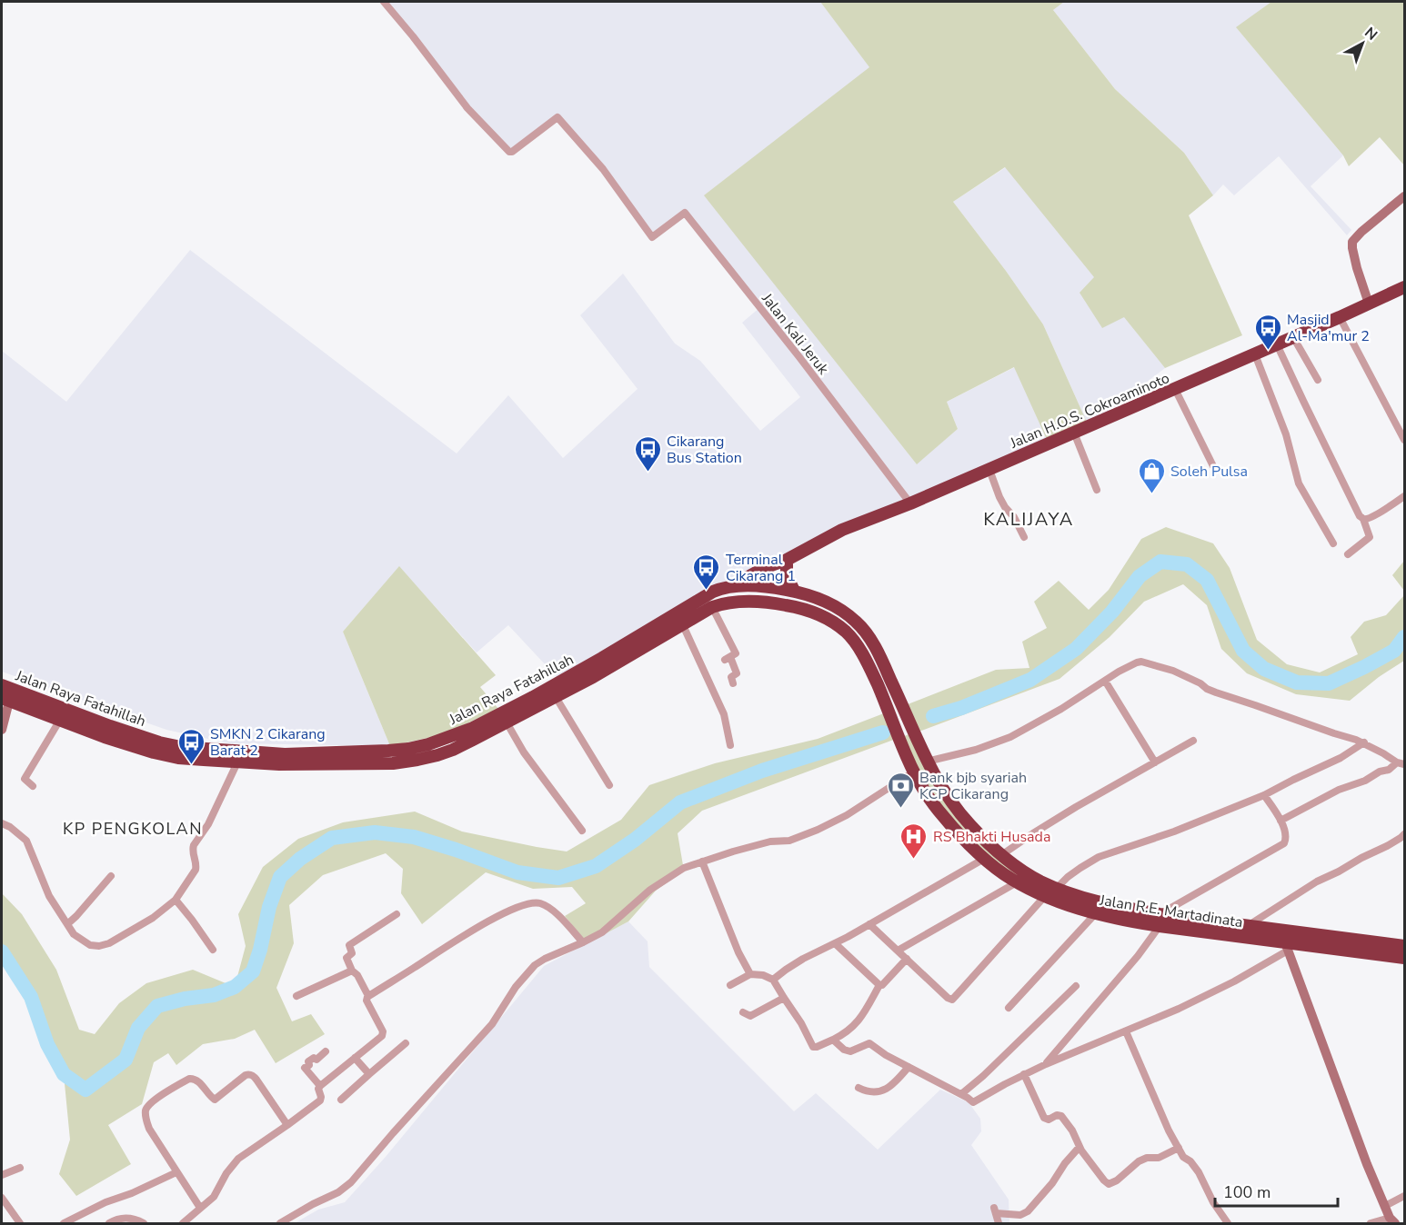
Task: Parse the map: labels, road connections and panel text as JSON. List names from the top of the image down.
{
  "streets": {
    "highway": ["Jalan H.O.S. Cokroaminoto", "Jalan Raya Fatahillah", "Jalan R.E. Martadinata"],
    "street": ["Jalan Kali Jeruk"]
  },
  "crossings": [
    ["Jalan Kali Jeruk", "Jalan H.O.S. Cokroaminoto"],
    ["Jalan H.O.S. Cokroaminoto", "Jalan Raya Fatahillah"],
    ["Jalan H.O.S. Cokroaminoto", "Jalan R.E. Martadinata"],
    ["Jalan Raya Fatahillah", "Jalan R.E. Martadinata"]
  ],
  "districts": ["KALIJAYA", "KP PENGKOLAN"],
  "places": {
    "bus stop": [
      "Masjid Al-Ma'mur 2",
      "Cikarang Bus Station",
      "Terminal Cikarang 1",
      "SMKN 2 Cikarang Barat 2"
    ],
    "shop": ["Soleh Pulsa"],
    "bank": ["Bank bjb syariah KCP Cikarang"],
    "hospital": ["RS Bhakti Husada"]
  },
  "scale_bar": "100 m",
  "north": "top right"
}
